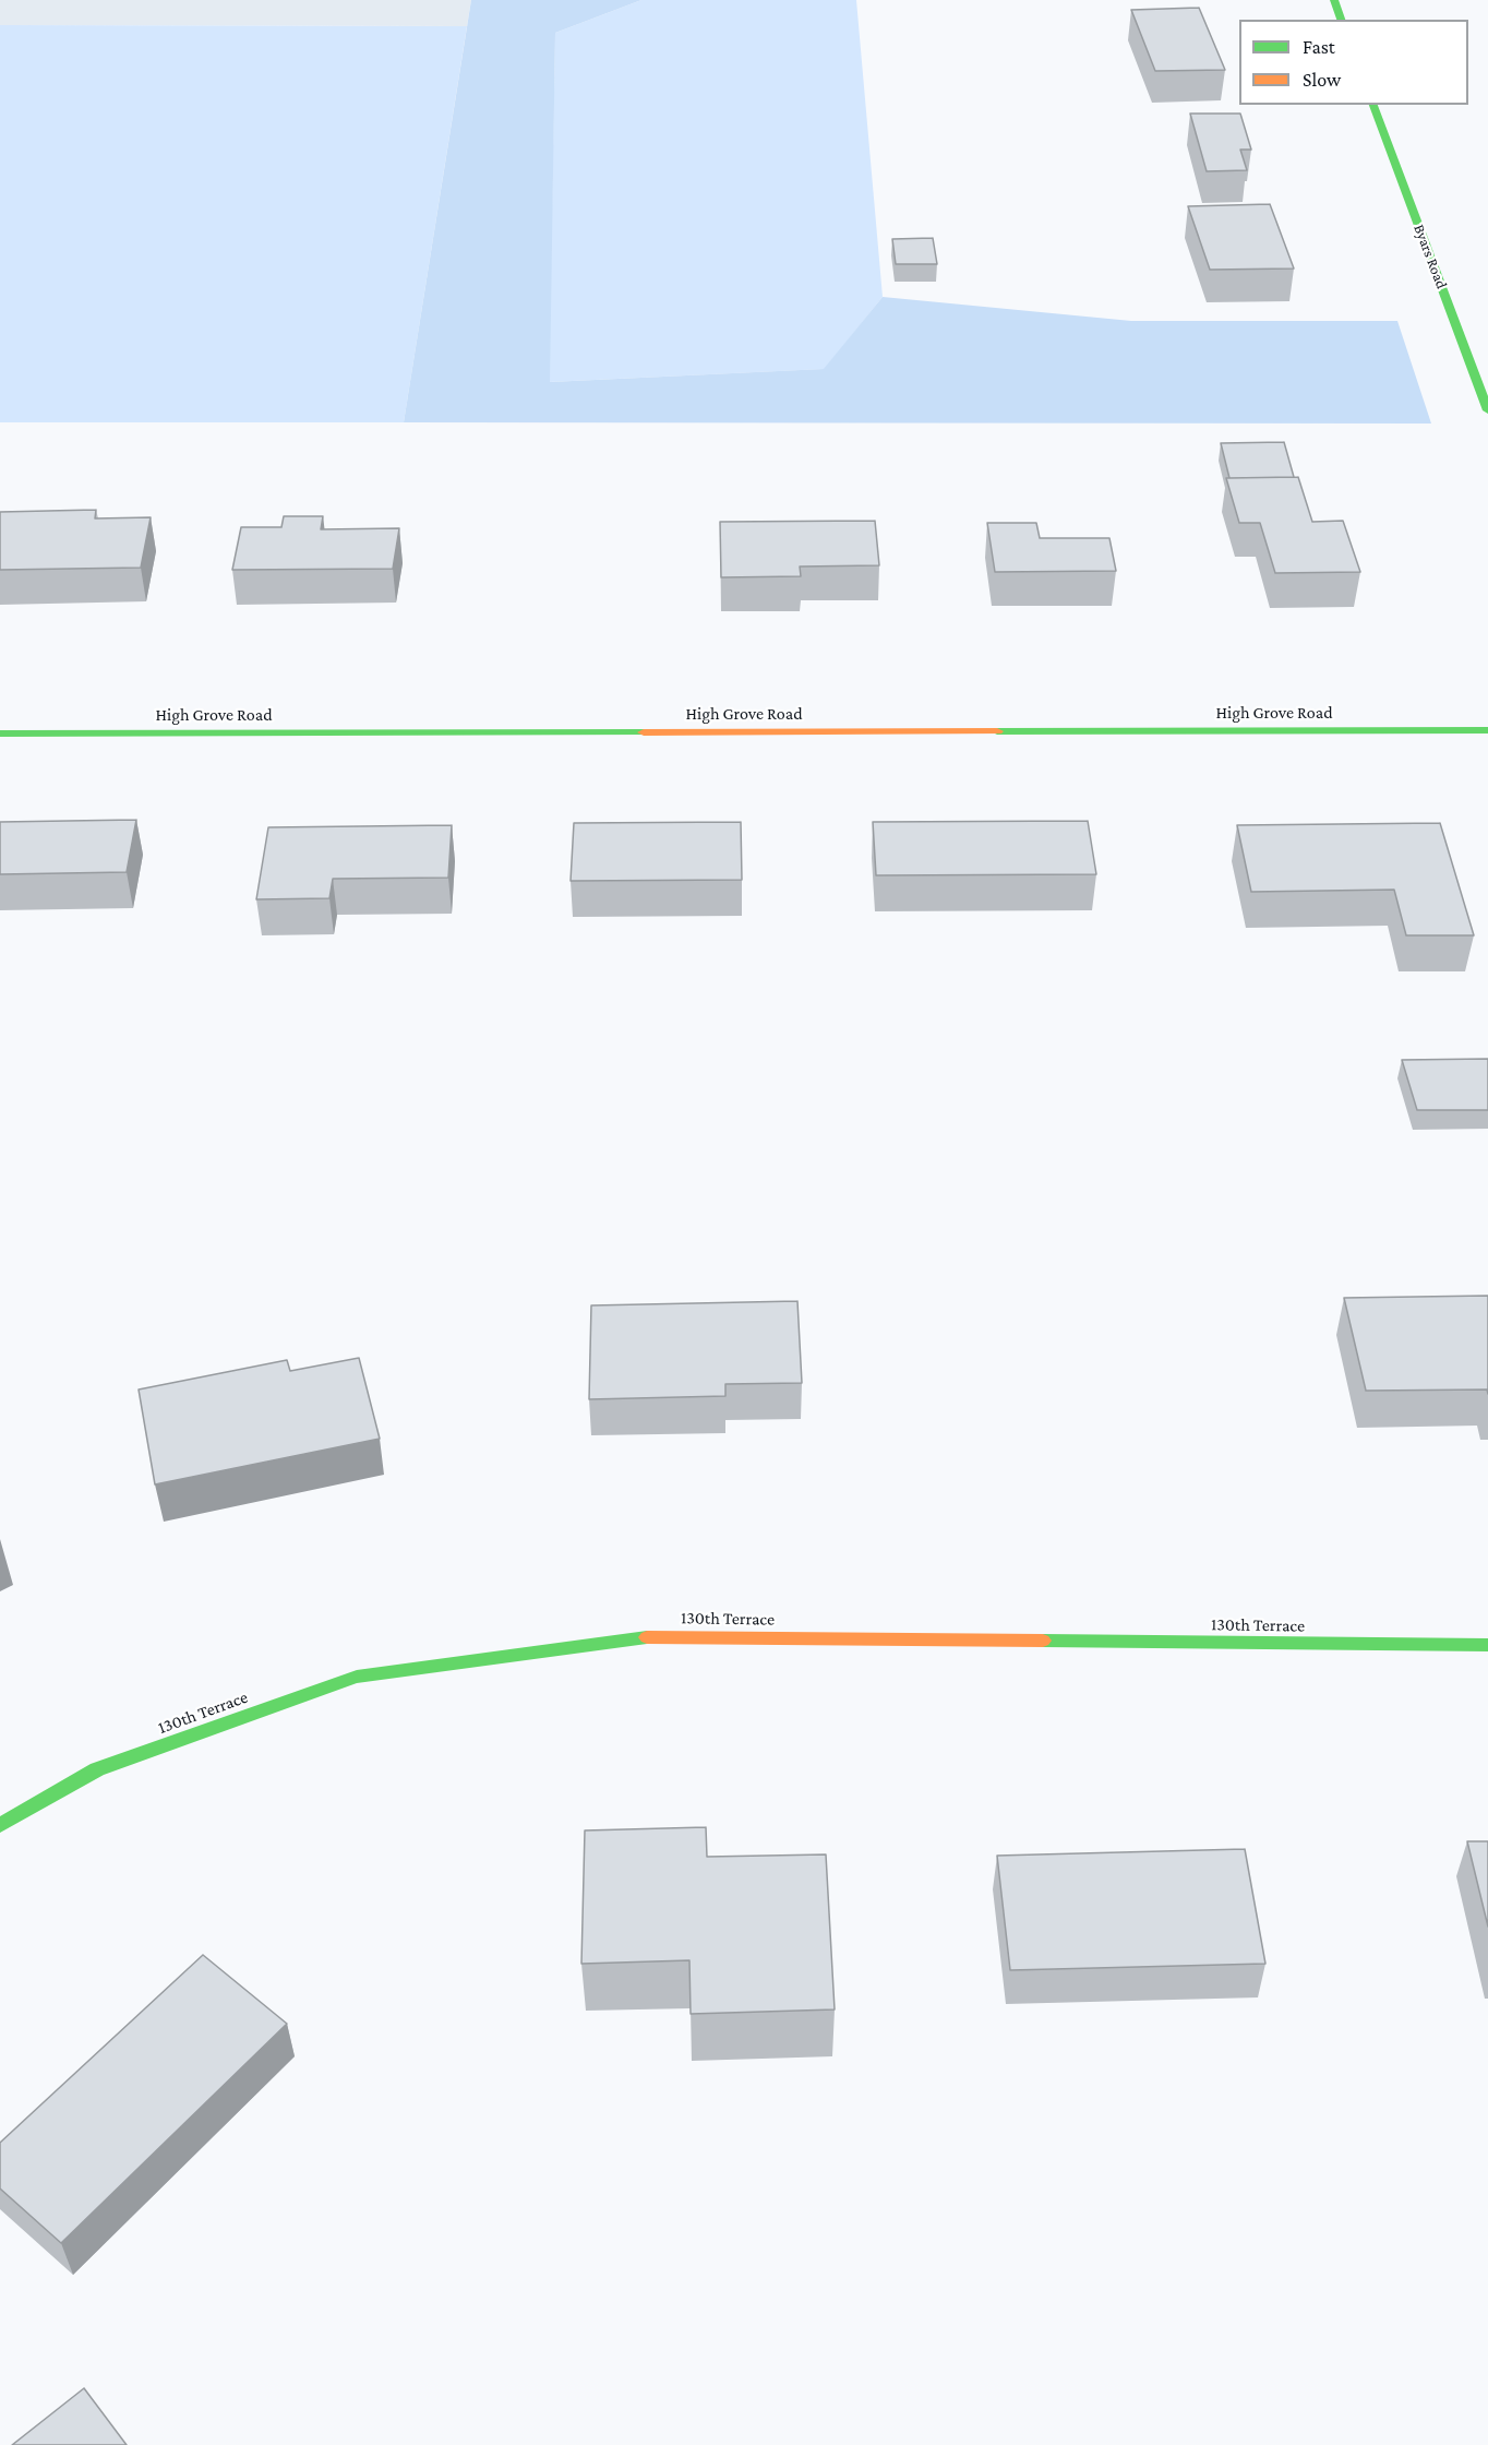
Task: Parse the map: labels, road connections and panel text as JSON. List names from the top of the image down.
{
  "streets": {
    "street": ["Byars Road", "High Grove Road", "130th Terrace"]
  },
  "legend": ["Fast", "Slow"]
}
